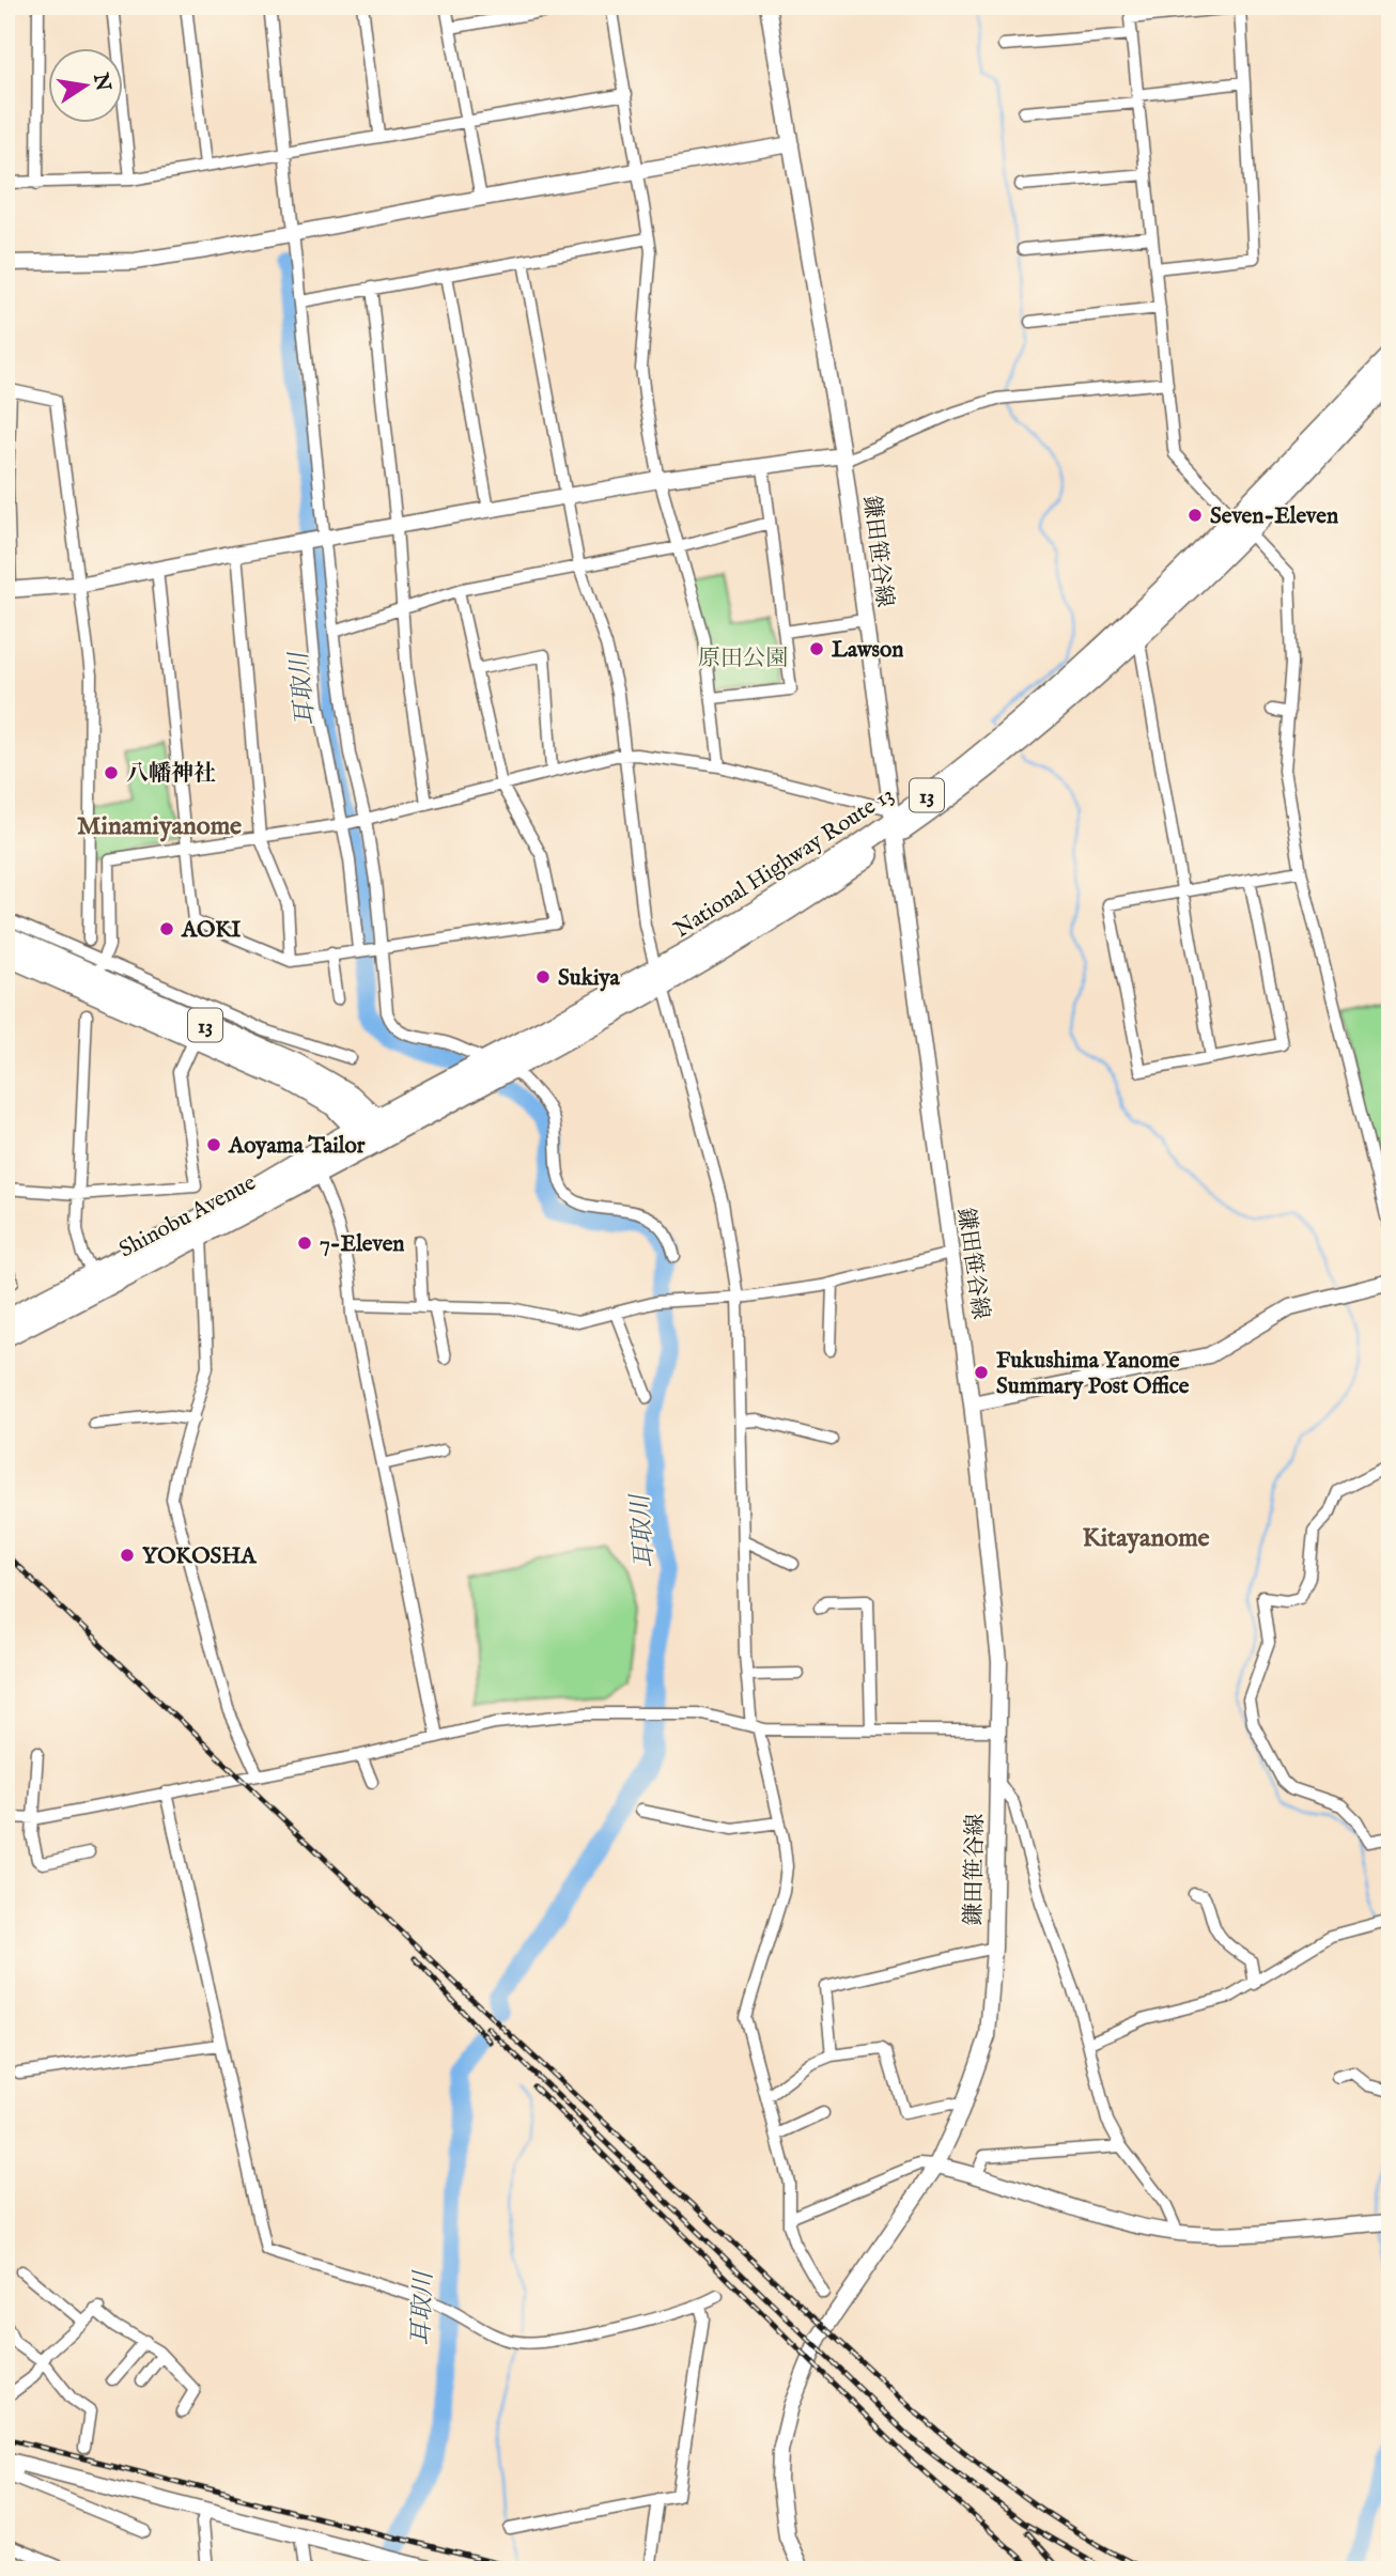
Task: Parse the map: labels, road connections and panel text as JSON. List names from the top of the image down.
{
  "streets": {
    "highway": ["13", "National Highway Route 13", "Shinobu Avenue"],
    "street": ["鎌田笹谷線"]
  },
  "crossings": [
    ["鎌田笹谷線", "National Highway Route 13"],
    ["13", "National Highway Route 13"],
    ["13", "Shinobu Avenue"],
    ["National Highway Route 13", "Shinobu Avenue"]
  ],
  "districts": ["Minamiyanome", "Kitayanome"],
  "water": ["耳取川"],
  "parks": ["原田公園"],
  "places": [
    "Seven-Eleven",
    "Lawson",
    "八幡神社",
    "AOKI",
    "Sukiya",
    "Aoyama Tailor",
    "7-Eleven",
    "Fukushima Yanome Summary Post Office",
    "YOKOSHA"
  ],
  "north": "right"
}
